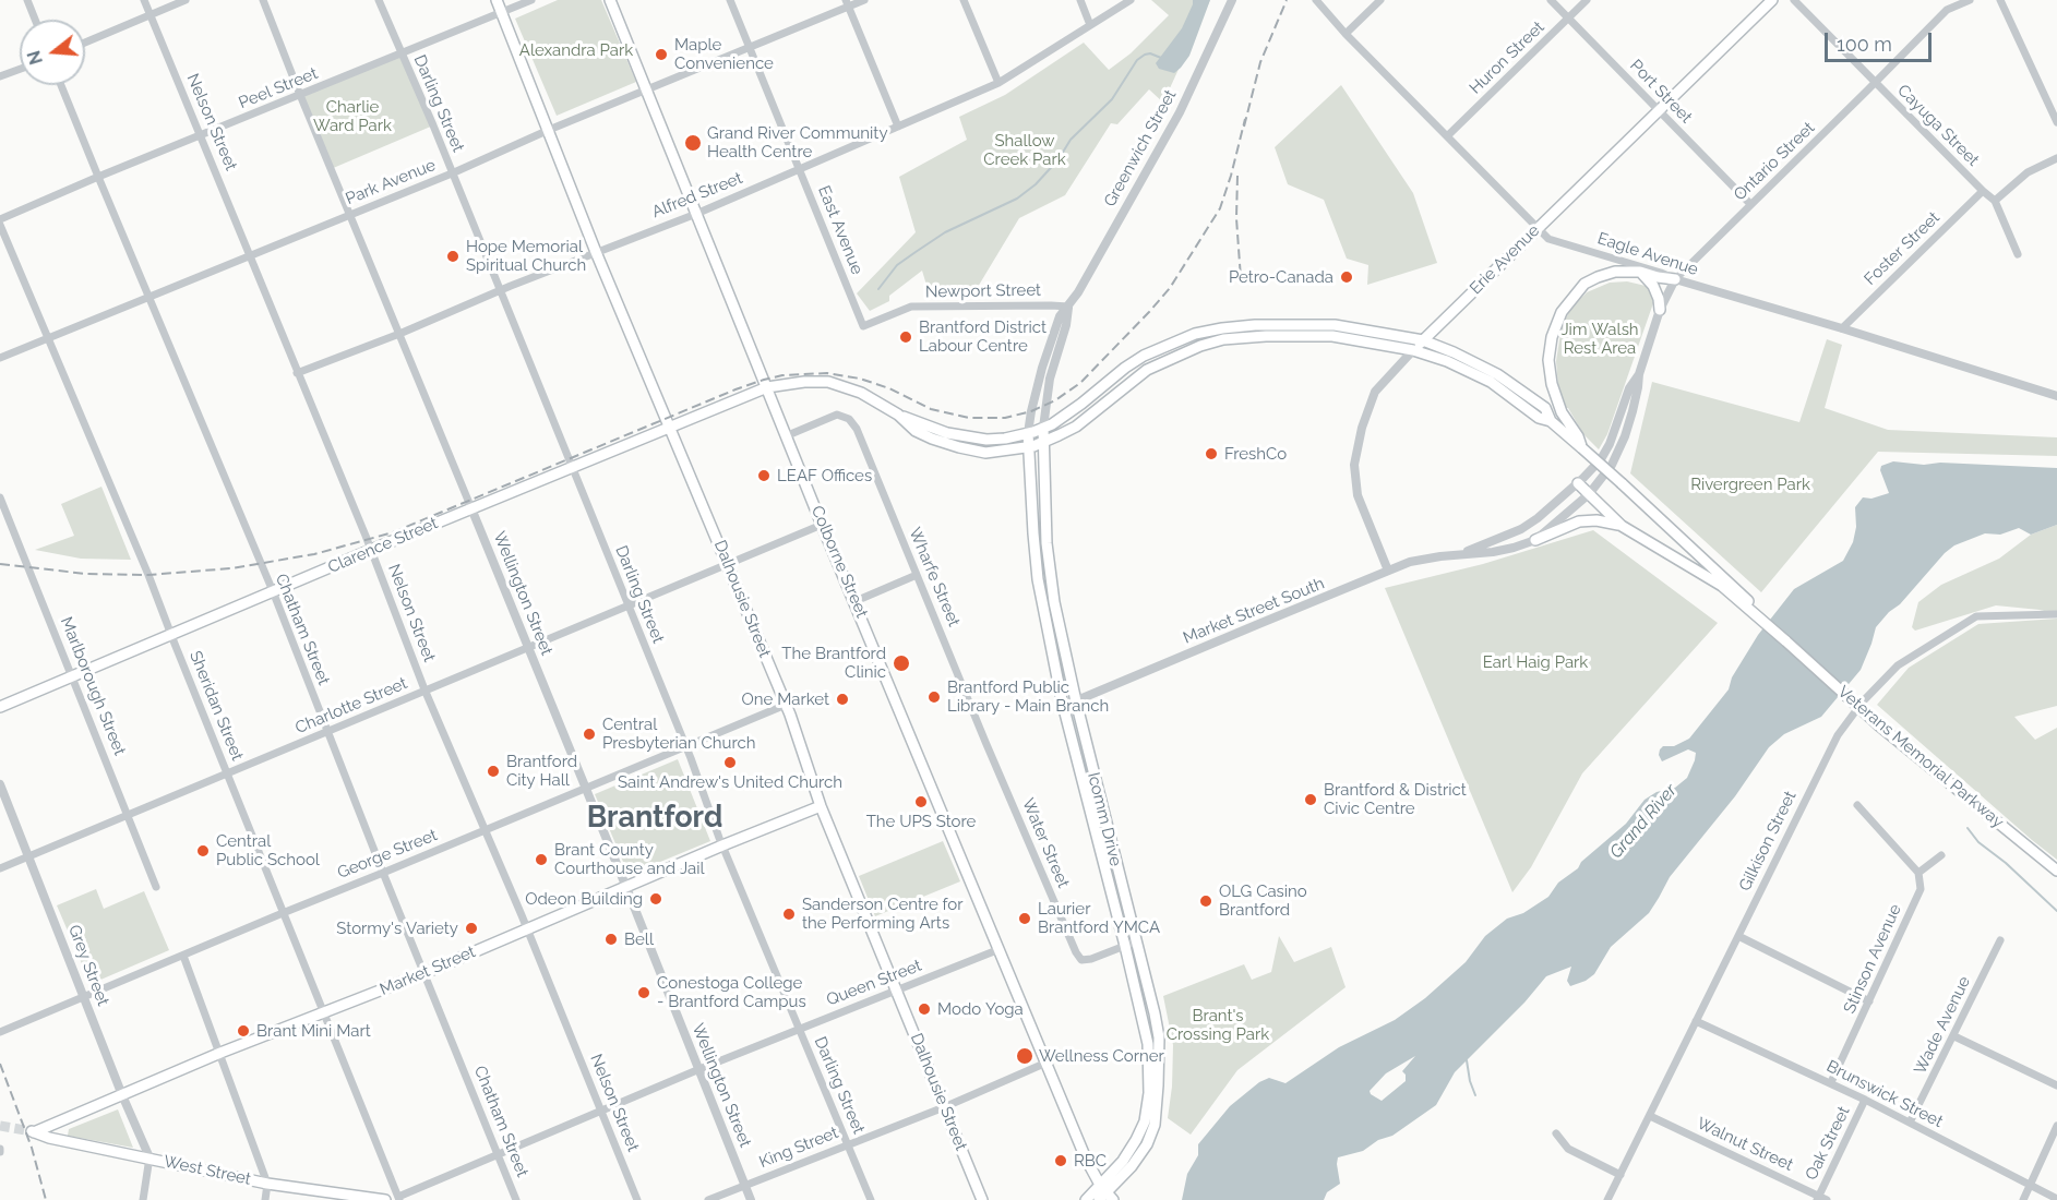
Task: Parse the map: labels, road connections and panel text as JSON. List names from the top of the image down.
{
  "streets": {
    "main road": [
      "Erie Avenue",
      "Clarence Street",
      "Colborne Street",
      "Dalhousie Street",
      "Veterans Memorial Parkway",
      "Icomm Drive",
      "Market Street",
      "West Street"
    ],
    "street": [
      "Huron Street",
      "Peel Street",
      "Port Street",
      "Darling Street",
      "Nelson Street",
      "Cayuga Street",
      "Greenwich Street",
      "Ontario Street",
      "Park Avenue",
      "Alfred Street",
      "East Avenue",
      "Foster Street",
      "Eagle Avenue",
      "Newport Street",
      "Wharfe Street",
      "Wellington Street",
      "Market Street South",
      "Chatham Street",
      "Marlborough Street",
      "Sheridan Street",
      "Charlotte Street",
      "Gilkison Street",
      "Water Street",
      "George Street",
      "Stinson Avenue",
      "Grey Street",
      "Queen Street",
      "Wade Avenue",
      "Brunswick Street",
      "Oak Street",
      "Walnut Street",
      "King Street"
    ]
  },
  "crossings": [
    ["Huron Street", "Port Street"],
    ["Huron Street", "Eagle Avenue"],
    ["Peel Street", "Darling Street"],
    ["Peel Street", "Nelson Street"],
    ["Peel Street", "Wellington Street"],
    ["Peel Street", "Dalhousie Street"],
    ["Peel Street", "Chatham Street"],
    ["Port Street", "Ontario Street"],
    ["Port Street", "Erie Avenue"],
    ["Darling Street", "Park Avenue"],
    ["Darling Street", "Alfred Street"],
    ["Darling Street", "Clarence Street"],
    ["Darling Street", "Charlotte Street"],
    ["Darling Street", "George Street"],
    ["Darling Street", "Market Street"],
    ["Darling Street", "Queen Street"],
    ["Darling Street", "King Street"],
    ["Nelson Street", "Park Avenue"],
    ["Nelson Street", "Alfred Street"],
    ["Nelson Street", "Clarence Street"],
    ["Nelson Street", "Charlotte Street"],
    ["Nelson Street", "George Street"],
    ["Nelson Street", "Market Street"],
    ["Nelson Street", "Queen Street"],
    ["Cayuga Street", "Ontario Street"],
    ["Cayuga Street", "Foster Street"],
    ["Greenwich Street", "Newport Street"],
    ["Greenwich Street", "Veterans Memorial Parkway"],
    ["Greenwich Street", "Icomm Drive"],
    ["Ontario Street", "Eagle Avenue"],
    ["Ontario Street", "Market Street South"],
    ["Park Avenue", "East Avenue"],
    ["Park Avenue", "Colborne Street"],
    ["Park Avenue", "Wellington Street"],
    ["Park Avenue", "Dalhousie Street"],
    ["Park Avenue", "Chatham Street"],
    ["Park Avenue", "Sheridan Street"],
    ["Alfred Street", "East Avenue"],
    ["Alfred Street", "Colborne Street"],
    ["Alfred Street", "Wellington Street"],
    ["Alfred Street", "Dalhousie Street"],
    ["East Avenue", "Newport Street"],
    ["Foster Street", "Eagle Avenue"],
    ["Eagle Avenue", "Erie Avenue"],
    ["Erie Avenue", "Market Street South"],
    ["Erie Avenue", "Veterans Memorial Parkway"],
    ["Clarence Street", "Colborne Street"],
    ["Clarence Street", "Wellington Street"],
    ["Clarence Street", "Dalhousie Street"],
    ["Clarence Street", "Chatham Street"],
    ["Clarence Street", "Marlborough Street"],
    ["Clarence Street", "Sheridan Street"],
    ["Clarence Street", "Veterans Memorial Parkway"],
    ["Colborne Street", "Wharfe Street"],
    ["Colborne Street", "Charlotte Street"],
    ["Colborne Street", "Icomm Drive"],
    ["Colborne Street", "Queen Street"],
    ["Colborne Street", "King Street"],
    ["Wharfe Street", "Water Street"],
    ["Wellington Street", "Charlotte Street"],
    ["Wellington Street", "George Street"],
    ["Wellington Street", "Market Street"],
    ["Wellington Street", "Queen Street"],
    ["Wellington Street", "King Street"],
    ["Dalhousie Street", "Charlotte Street"],
    ["Dalhousie Street", "George Street"],
    ["Dalhousie Street", "Market Street"],
    ["Dalhousie Street", "Queen Street"],
    ["Dalhousie Street", "King Street"],
    ["Market Street South", "Icomm Drive"],
    ["Chatham Street", "Charlotte Street"],
    ["Chatham Street", "George Street"],
    ["Chatham Street", "Market Street"],
    ["Chatham Street", "Queen Street"],
    ["Marlborough Street", "Charlotte Street"],
    ["Sheridan Street", "Charlotte Street"],
    ["Sheridan Street", "George Street"],
    ["Sheridan Street", "Market Street"],
    ["Sheridan Street", "Queen Street"],
    ["Charlotte Street", "Grey Street"],
    ["Veterans Memorial Parkway", "Icomm Drive"],
    ["Icomm Drive", "Water Street"],
    ["Gilkison Street", "Brunswick Street"],
    ["Gilkison Street", "Walnut Street"],
    ["George Street", "Grey Street"],
    ["Stinson Avenue", "Brunswick Street"],
    ["Grey Street", "Market Street"],
    ["Grey Street", "West Street"],
    ["Market Street", "West Street"],
    ["Wade Avenue", "Brunswick Street"],
    ["Brunswick Street", "Oak Street"],
    ["Oak Street", "Walnut Street"]
  ],
  "districts": ["Brantford"],
  "water": ["Grand River"],
  "parks": [
    "Alexandra Park",
    "Charlie Ward Park",
    "Shallow Creek Park",
    "Jim Walsh Rest Area",
    "Rivergreen Park",
    "Earl Haig Park",
    "Brant's Crossing Park"
  ],
  "places": [
    "Maple Convenience",
    "Grand River Community Health Centre",
    "Hope Memorial Spiritual Church",
    "Petro-Canada",
    "Brantford District Labour Centre",
    "FreshCo",
    "LEAF Offices",
    "The Brantford Clinic",
    "Brantford Public Library - Main Branch",
    "One Market",
    "Central Presbyterian Church",
    "Saint Andrew's United Church",
    "Brantford City Hall",
    "Brantford & District Civic Centre",
    "The UPS Store",
    "Central Public School",
    "Brant County Courthouse and Jail",
    "Odeon Building",
    "OLG Casino Brantford",
    "Sanderson Centre for the Performing Arts",
    "Laurier Brantford YMCA",
    "Stormy's Variety",
    "Bell",
    "Conestoga College - Brantford Campus",
    "Modo Yoga",
    "Brant Mini Mart",
    "Wellness Corner",
    "RBC"
  ],
  "scale_bar": "100 m",
  "north": "left"
}
